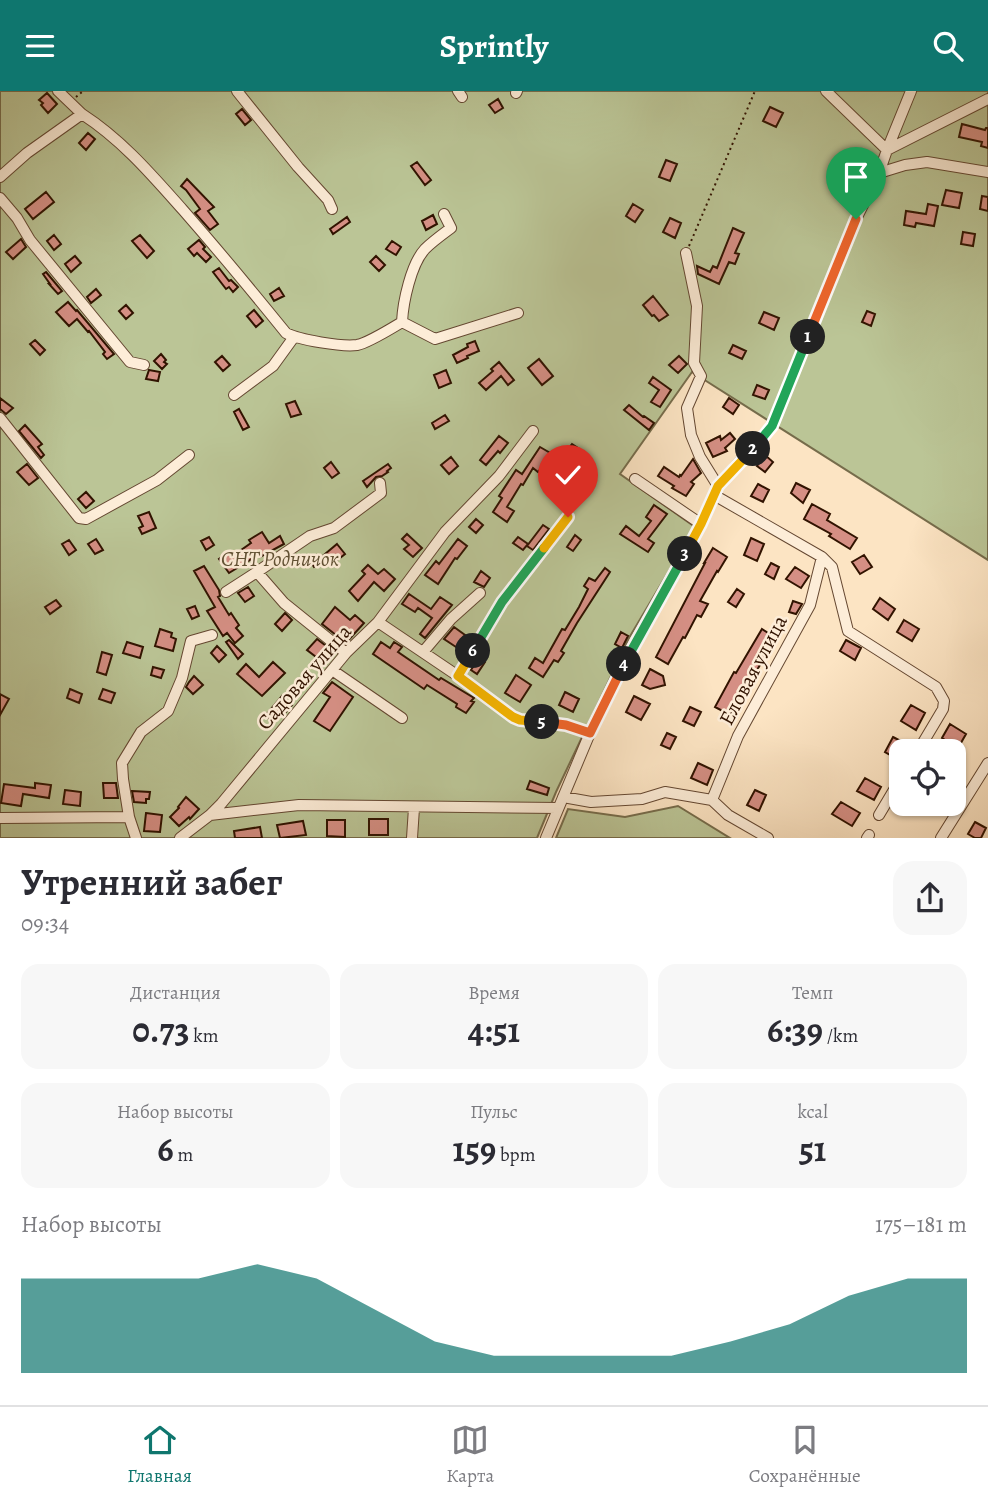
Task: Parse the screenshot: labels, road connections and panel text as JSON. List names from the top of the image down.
{
  "streets": {
    "street": ["Еловая улица", "Садовая улица"]
  },
  "parks": ["СНТ Родничок"],
  "page": {
    "header": "Sprintly",
    "pins": [
      "1",
      "2",
      "3",
      "6",
      "4",
      "5"
    ],
    "heading": ["Утренний забег", "09:34"],
    "stats": [
      ["Дистанция", "0.73 km"],
      ["Время", "4:51"],
      ["Темп", "6:39 /km"],
      ["Набор высоты", "6 m"],
      ["Пульс", "159 bpm"],
      ["kcal", "51"]
    ],
    "chart": ["Набор высоты", "175–181 m"],
    "tabs": ["Главная", "Карта", "Сохранённые"]
  }
}
